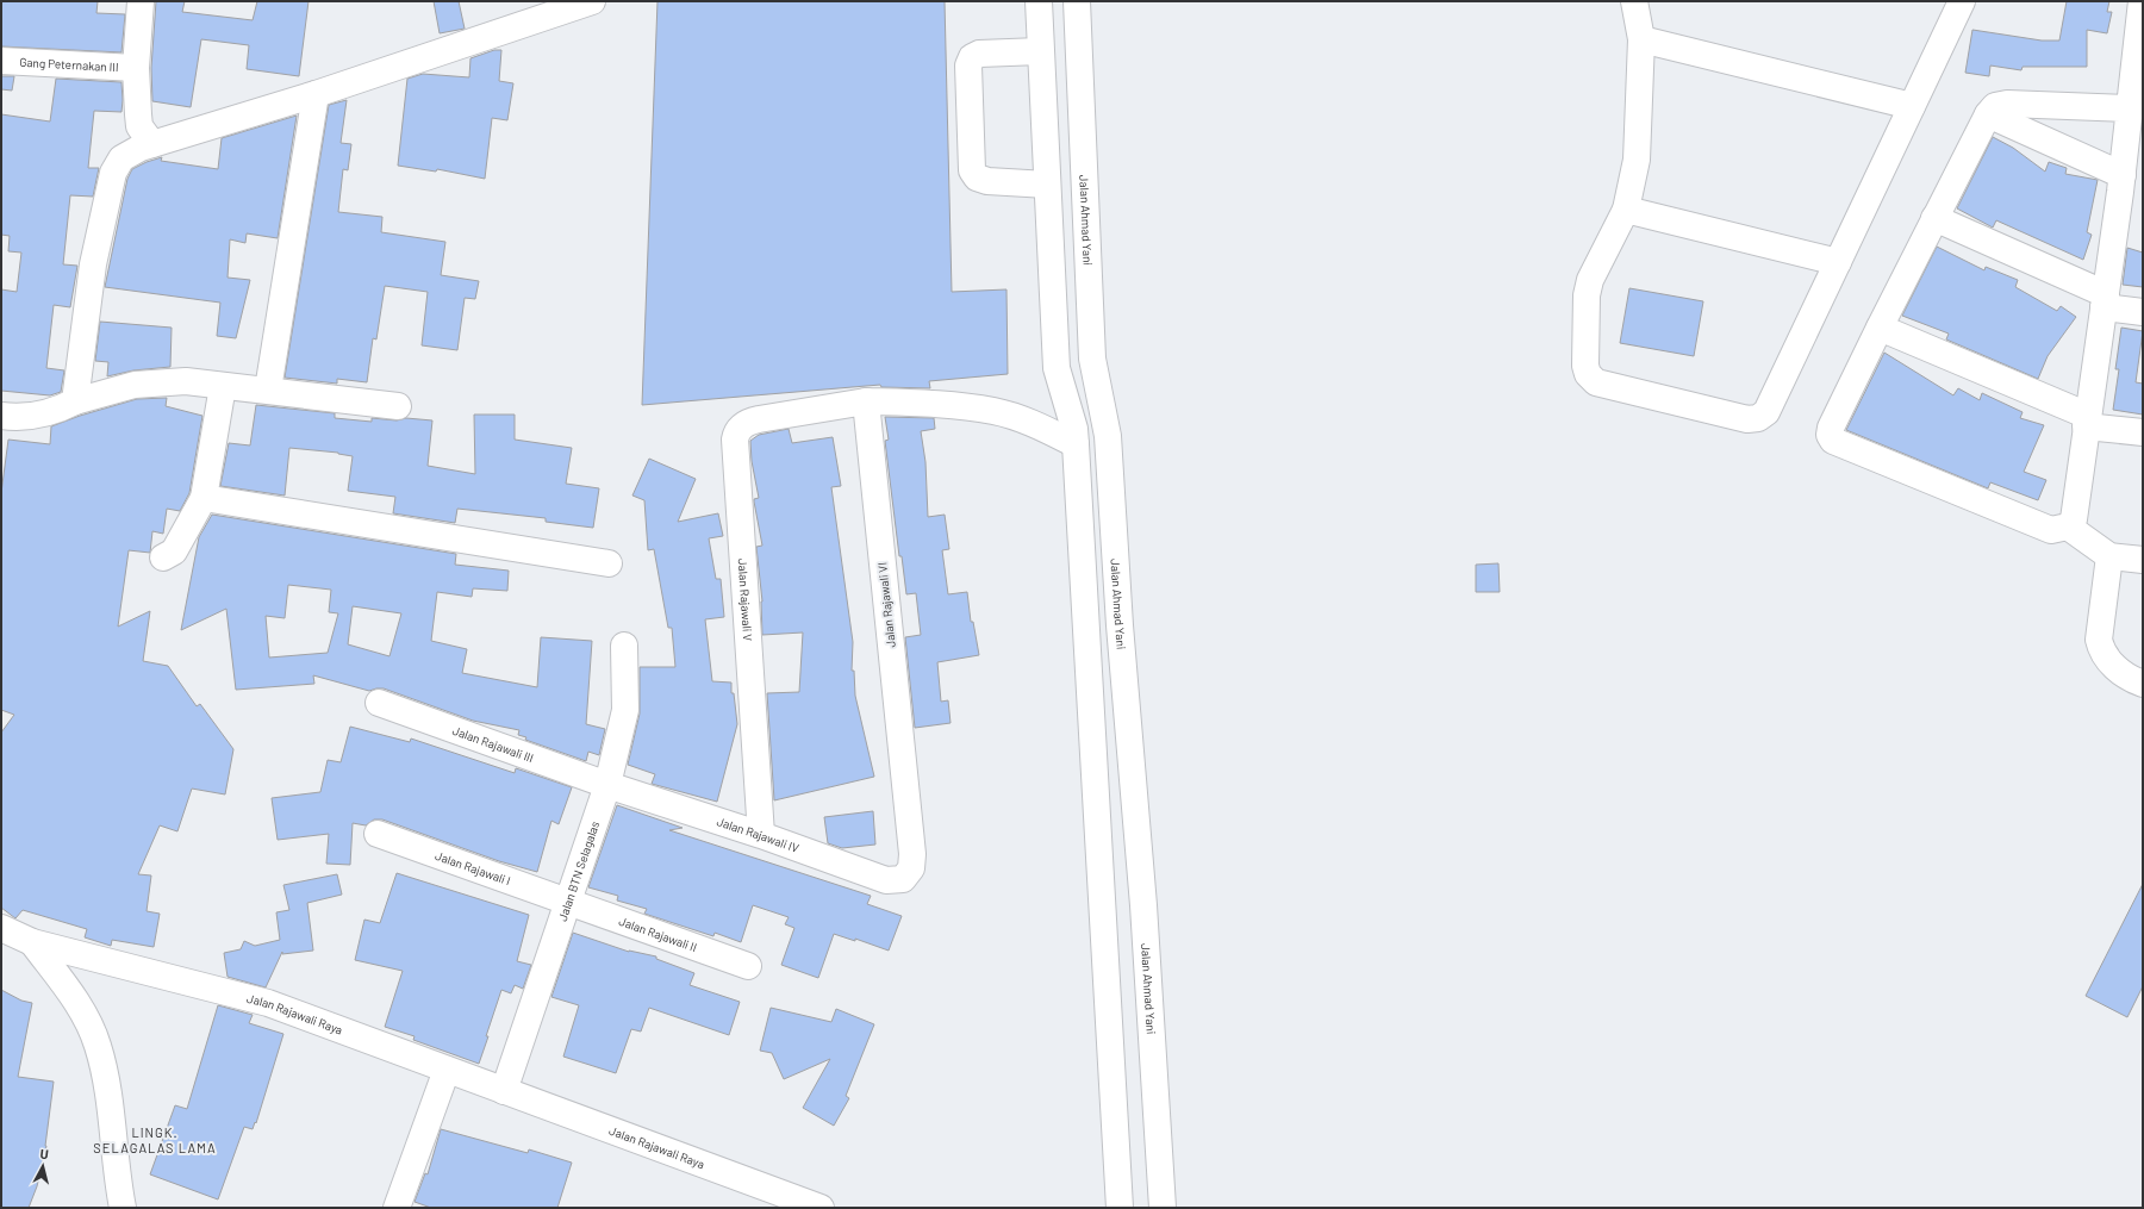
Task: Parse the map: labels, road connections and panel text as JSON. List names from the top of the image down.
{
  "streets": {
    "main road": [
      "Gang Peternakan III",
      "Jalan Ahmad Yani",
      "Jalan Rajawali V",
      "Jalan Rajawali VI",
      "Jalan Rajawali III",
      "Jalan Rajawali IV",
      "Jalan Rajawali I",
      "Jalan BTN Selagalas",
      "Jalan Rajawali II",
      "Jalan Rajawali Raya"
    ]
  },
  "crossings": [
    ["Jalan Rajawali V", "Jalan Rajawali VI"],
    ["Jalan Rajawali V", "Jalan Rajawali IV"],
    ["Jalan Rajawali VI", "Jalan Rajawali IV"],
    ["Jalan Rajawali III", "Jalan Rajawali IV"],
    ["Jalan Rajawali III", "Jalan BTN Selagalas"],
    ["Jalan Rajawali IV", "Jalan BTN Selagalas"],
    ["Jalan Rajawali I", "Jalan BTN Selagalas"],
    ["Jalan Rajawali I", "Jalan Rajawali II"],
    ["Jalan BTN Selagalas", "Jalan Rajawali II"],
    ["Jalan BTN Selagalas", "Jalan Rajawali Raya"]
  ],
  "districts": ["LINGK. SELAGALAS LAMA"],
  "north": "top"
}
